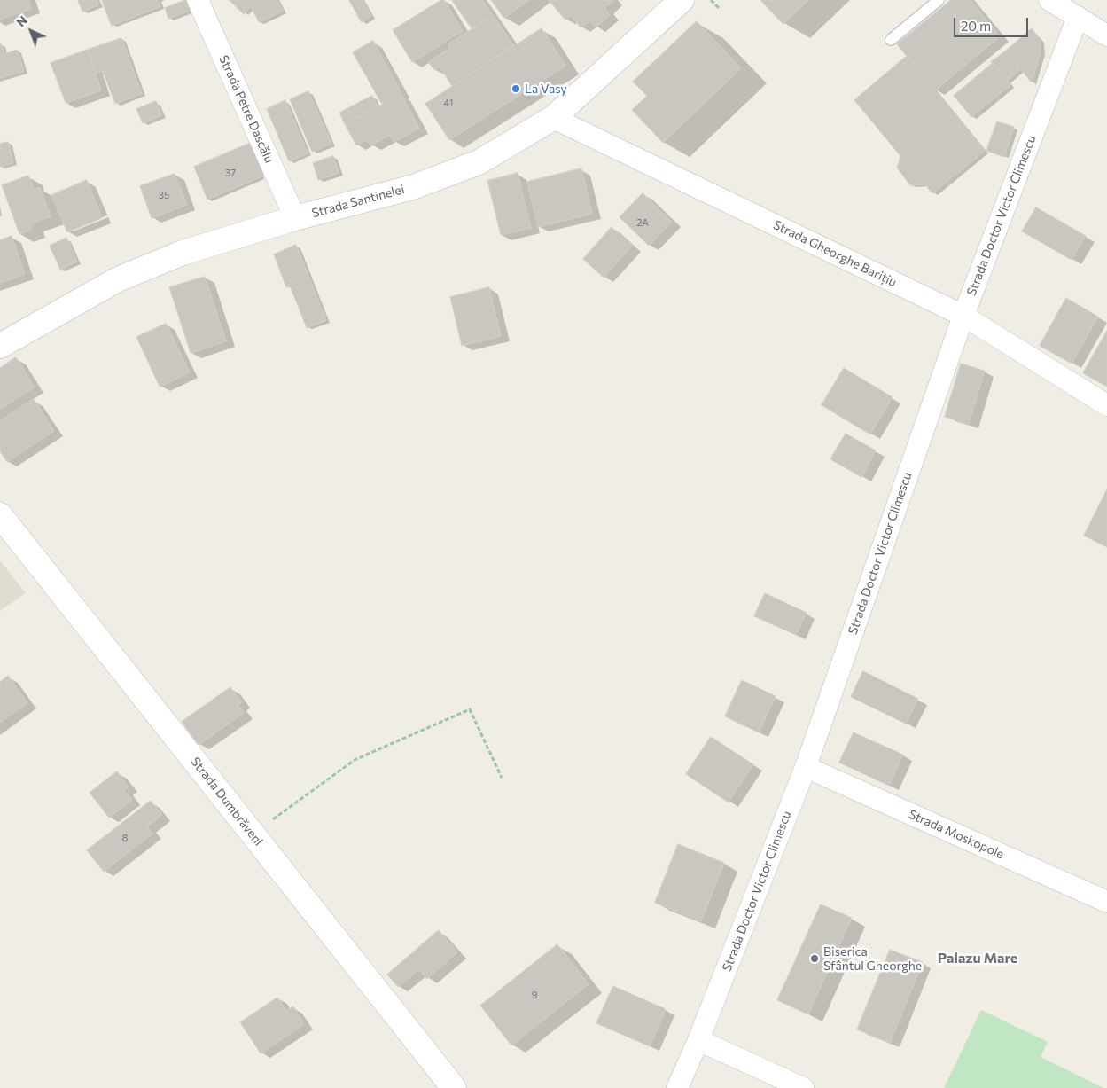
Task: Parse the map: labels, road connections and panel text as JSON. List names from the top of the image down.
{
  "streets": {
    "street": [
      "Strada Petre Dascălu",
      "Strada Santinelei",
      "Strada Doctor Victor Climescu",
      "Strada Gheorghe Barițiu",
      "Strada Dumbrăveni",
      "Strada Moskopole"
    ]
  },
  "crossings": [
    ["Strada Petre Dascălu", "Strada Santinelei"],
    ["Strada Santinelei", "Strada Gheorghe Barițiu"],
    ["Strada Doctor Victor Climescu", "Strada Gheorghe Barițiu"],
    ["Strada Doctor Victor Climescu", "Strada Moskopole"]
  ],
  "districts": ["Palazu Mare"],
  "places": ["La Vasy", "Biserica Sfântul Gheorghe"],
  "house_numbers": [
    "41",
    "37",
    "35",
    "2A",
    "8",
    "9"
  ],
  "scale_bar": "20 m",
  "north": "top left"
}
